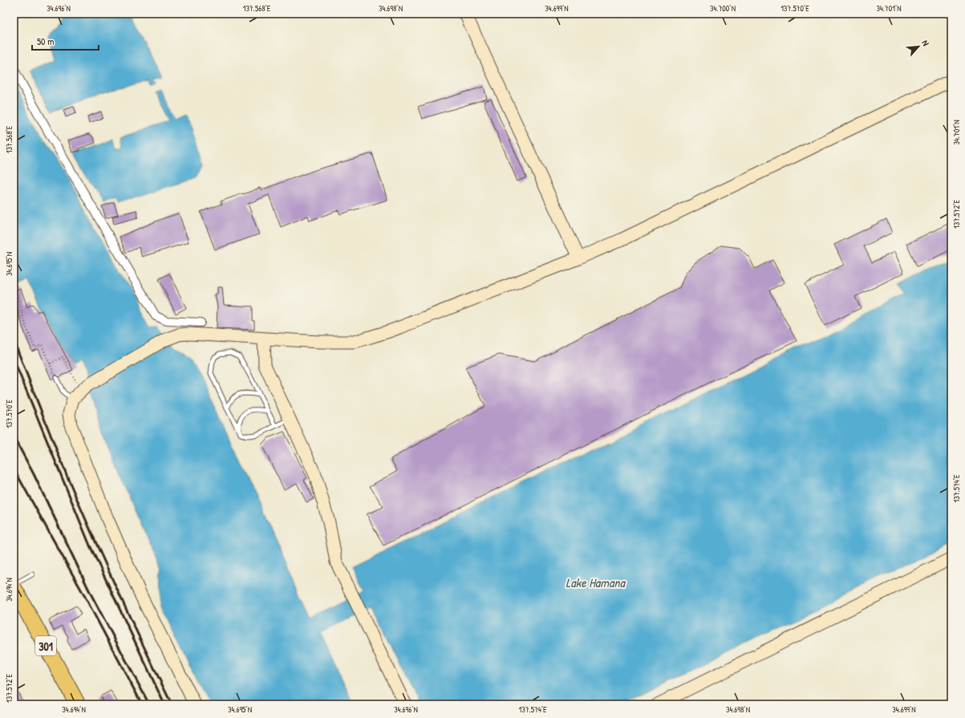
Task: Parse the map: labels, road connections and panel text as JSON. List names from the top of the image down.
{
  "streets": {
    "highway": ["301"]
  },
  "water": ["Lake Hamana"],
  "scale_bar": "50 m",
  "north": "top right",
  "coordinates": [
    "34.696°N",
    "137.568°E",
    "34.698°N",
    "34.699°N",
    "34.700°N",
    "137.570°E",
    "34.701°N",
    "137.572°E",
    "34.695°N",
    "137.574°E",
    "34.694°N"
  ]
}
